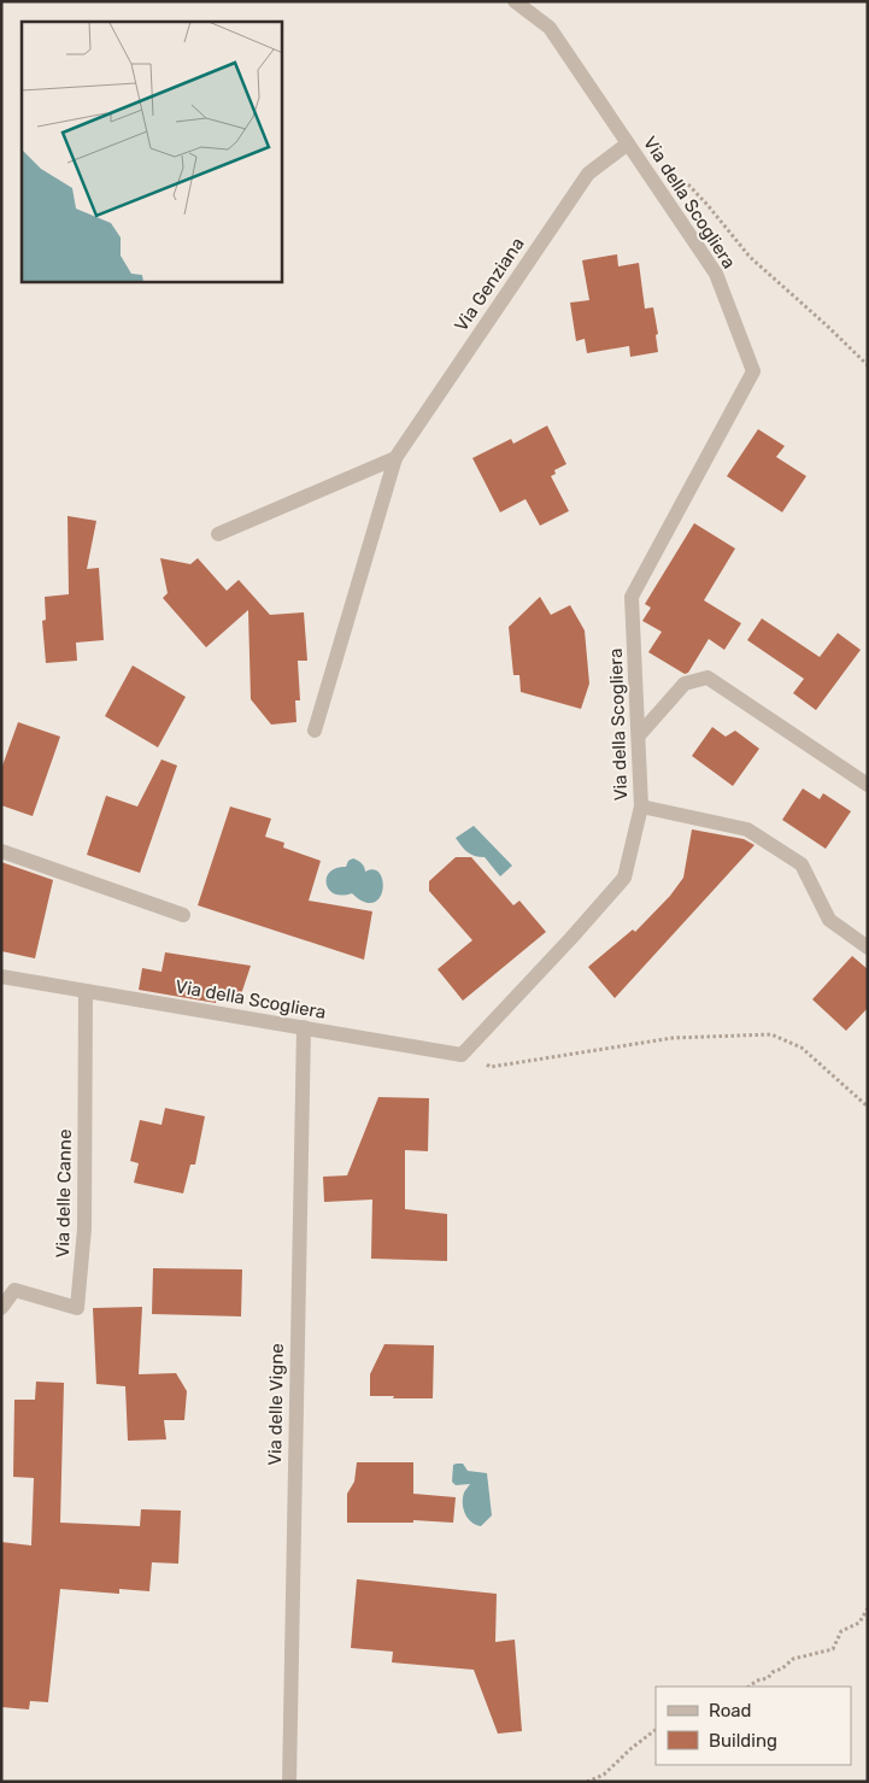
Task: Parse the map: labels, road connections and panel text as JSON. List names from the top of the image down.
{
  "streets": {
    "street": [
      "Via della Scogliera",
      "Via Genziana",
      "Via delle Canne",
      "Via delle Vigne"
    ]
  },
  "crossings": [
    ["Via della Scogliera", "Via Genziana"],
    ["Via della Scogliera", "Via delle Canne"],
    ["Via della Scogliera", "Via delle Vigne"]
  ],
  "legend": ["Road", "Building"]
}
